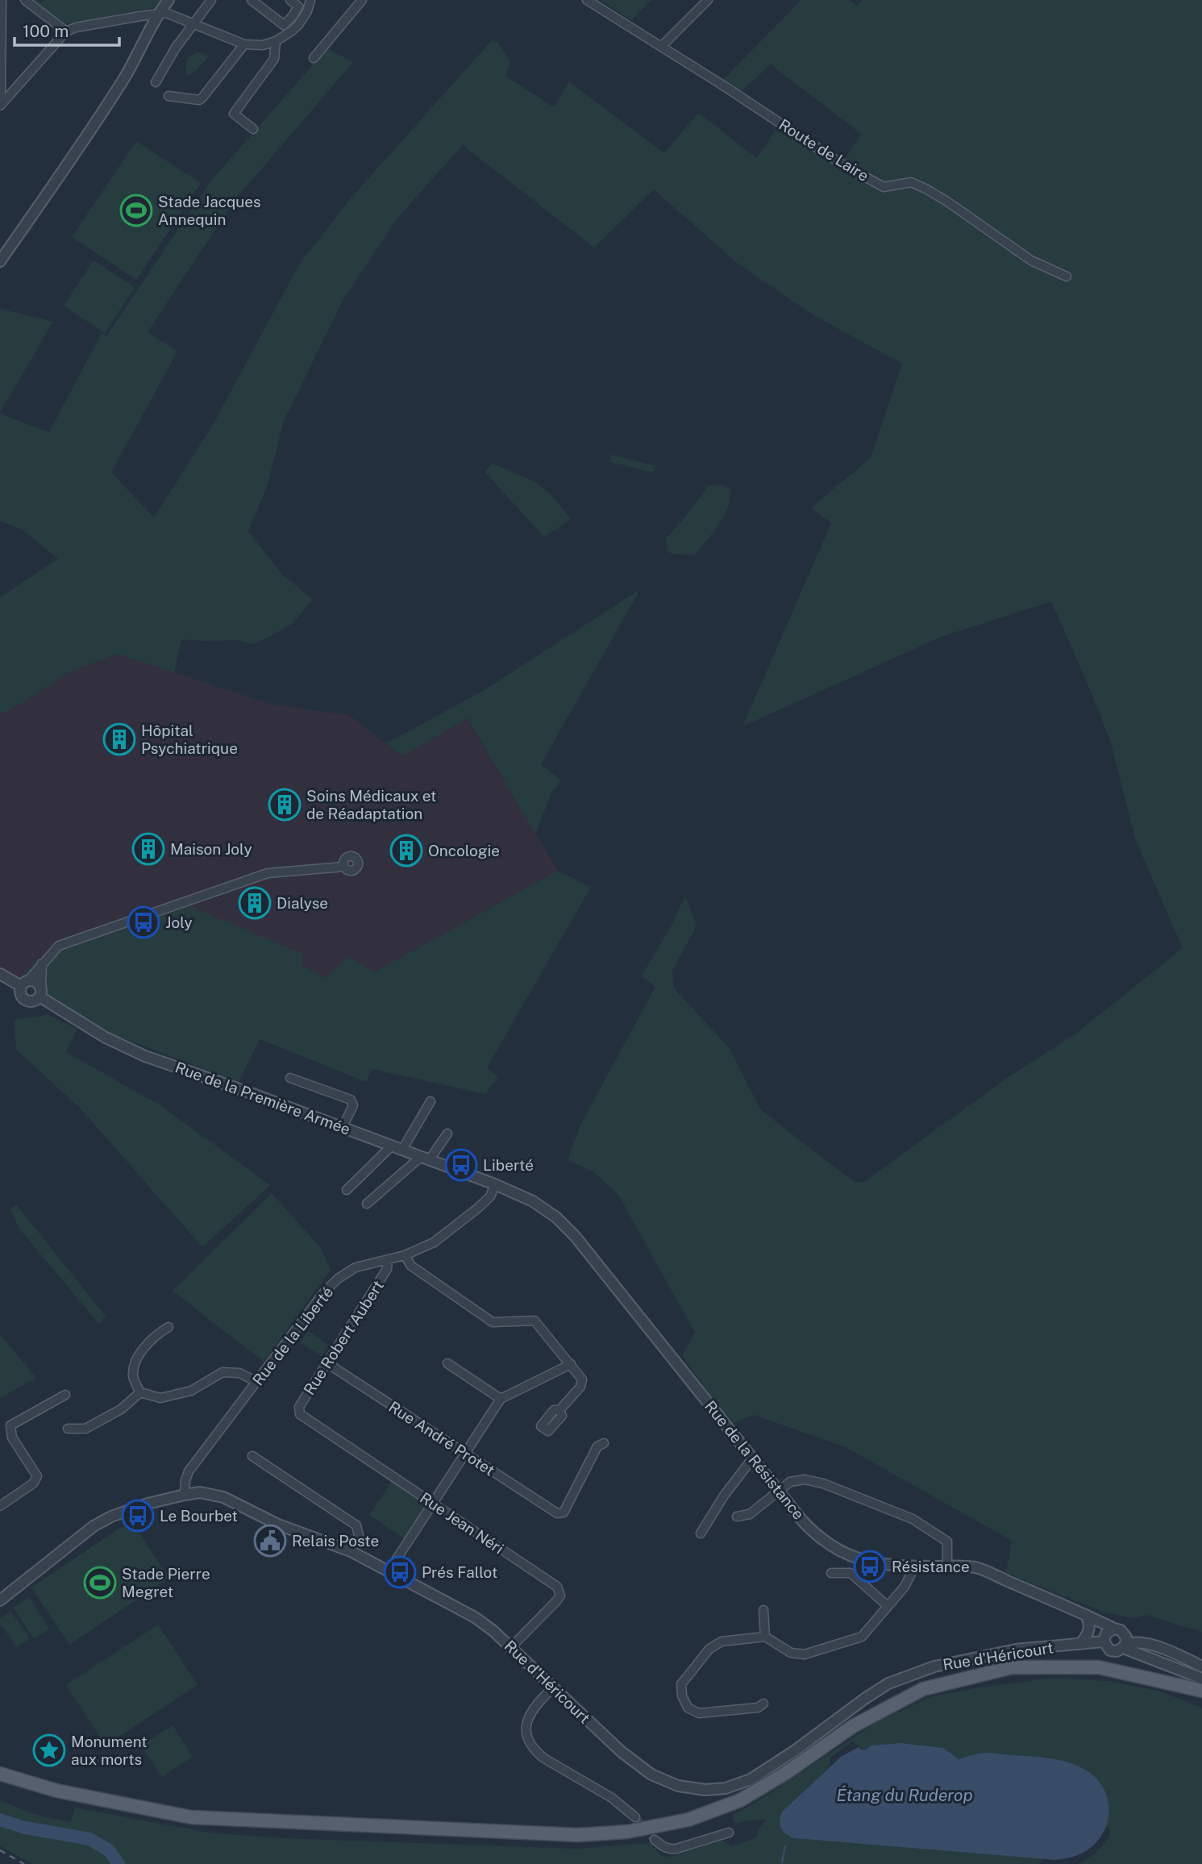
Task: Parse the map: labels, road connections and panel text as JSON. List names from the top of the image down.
{
  "streets": {
    "street": [
      "Route de Laire",
      "Rue de la Première Armée",
      "Rue de la Liberté",
      "Rue Robert Aubert",
      "Rue André Protet",
      "Rue de la Résistance",
      "Rue Jean Néri",
      "Rue d'Héricourt"
    ]
  },
  "crossings": [
    ["Rue de la Première Armée", "Rue de la Liberté"],
    ["Rue de la Première Armée", "Rue de la Résistance"],
    ["Rue de la Liberté", "Rue Robert Aubert"],
    ["Rue de la Liberté", "Rue de la Résistance"],
    ["Rue de la Liberté", "Rue d'Héricourt"],
    ["Rue Robert Aubert", "Rue André Protet"],
    ["Rue Robert Aubert", "Rue Jean Néri"],
    ["Rue de la Résistance", "Rue d'Héricourt"],
    ["Rue Jean Néri", "Rue d'Héricourt"]
  ],
  "water": ["Étang du Ruderop"],
  "places": {
    "sports": ["Stade Jacques Annequin", "Stade Pierre Megret"],
    "building": [
      "Hôpital Psychiatrique",
      "Soins Médicaux et de Réadaptation",
      "Maison Joly",
      "Oncologie",
      "Dialyse"
    ],
    "bus stop": [
      "Joly",
      "Liberté",
      "Le Bourbet",
      "Résistance",
      "Prés Fallot"
    ],
    "public building": ["Relais Poste"],
    "place": ["Monument aux morts"]
  },
  "scale_bar": "100 m"
}
